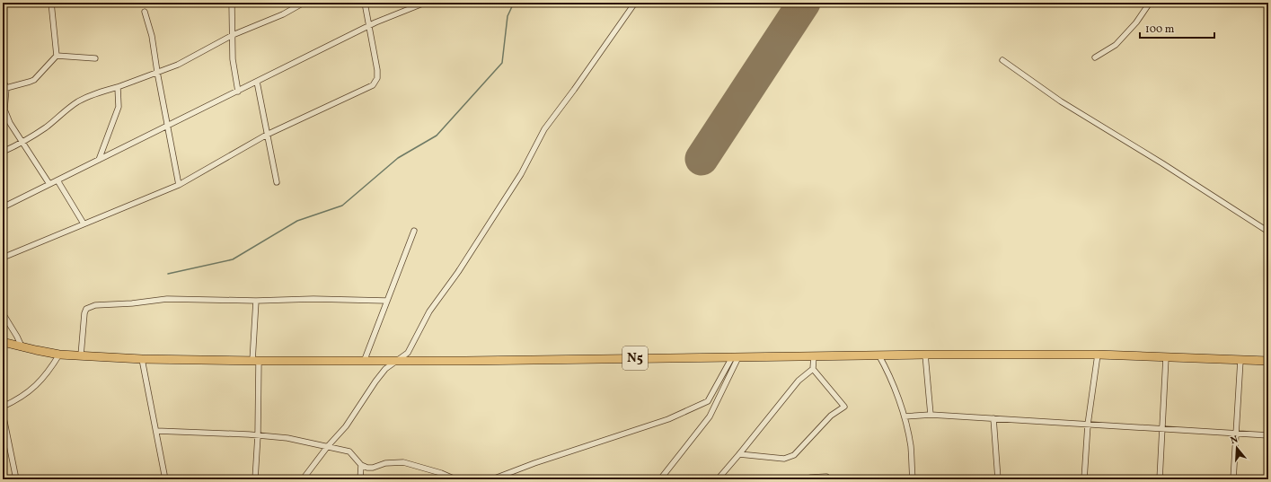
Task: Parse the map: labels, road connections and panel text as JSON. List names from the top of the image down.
{
  "streets": {
    "highway": ["N5"]
  },
  "scale_bar": "100 m",
  "north": "top"
}
